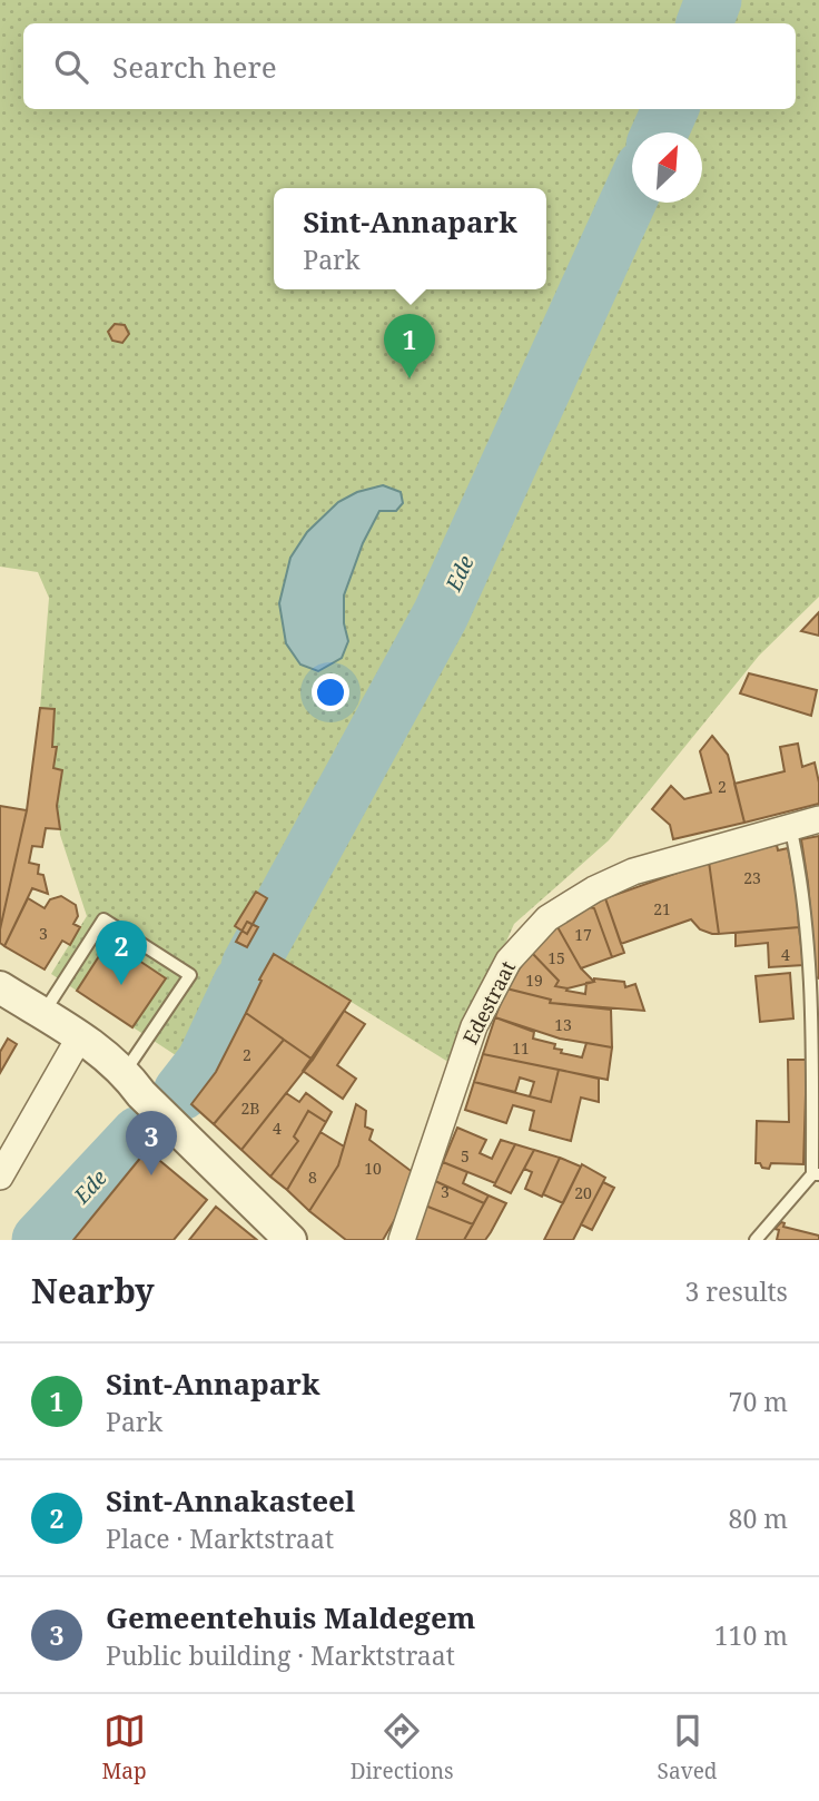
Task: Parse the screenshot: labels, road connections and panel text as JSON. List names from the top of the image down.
{
  "streets": {
    "street": ["Edestraat"]
  },
  "water": ["Ede"],
  "house_numbers": [
    "2",
    "23",
    "21",
    "3",
    "17",
    "4",
    "15",
    "19",
    "13",
    "11",
    "2",
    "2B",
    "4",
    "5",
    "10",
    "8",
    "3",
    "20"
  ],
  "north": "top right",
  "page": {
    "search": "Search here",
    "popup": ["Sint-Annapark", "Park"],
    "pins": ["1", "2", "3"],
    "heading": ["Nearby", "3 results"],
    "list": [
      {
        "mark": "1",
        "name": "Sint-Annapark",
        "note": "Park",
        "value": "70 m"
      },
      {
        "mark": "2",
        "name": "Sint-Annakasteel",
        "note": "Place · Marktstraat",
        "value": "80 m"
      },
      {
        "mark": "3",
        "name": "Gemeentehuis Maldegem",
        "note": "Public building · Marktstraat",
        "value": "110 m"
      }
    ],
    "nav": ["Map", "Directions", "Saved"]
  }
}
